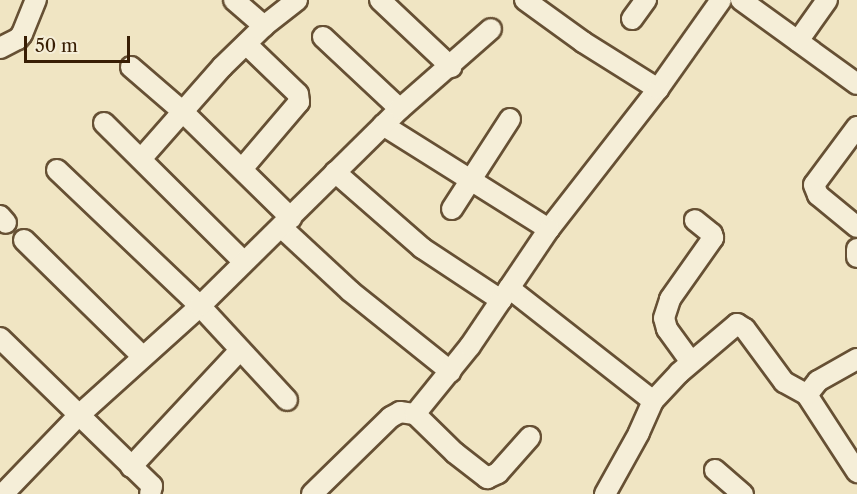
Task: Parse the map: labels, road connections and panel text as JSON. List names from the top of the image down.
{
  "scale_bar": "50 m"
}
